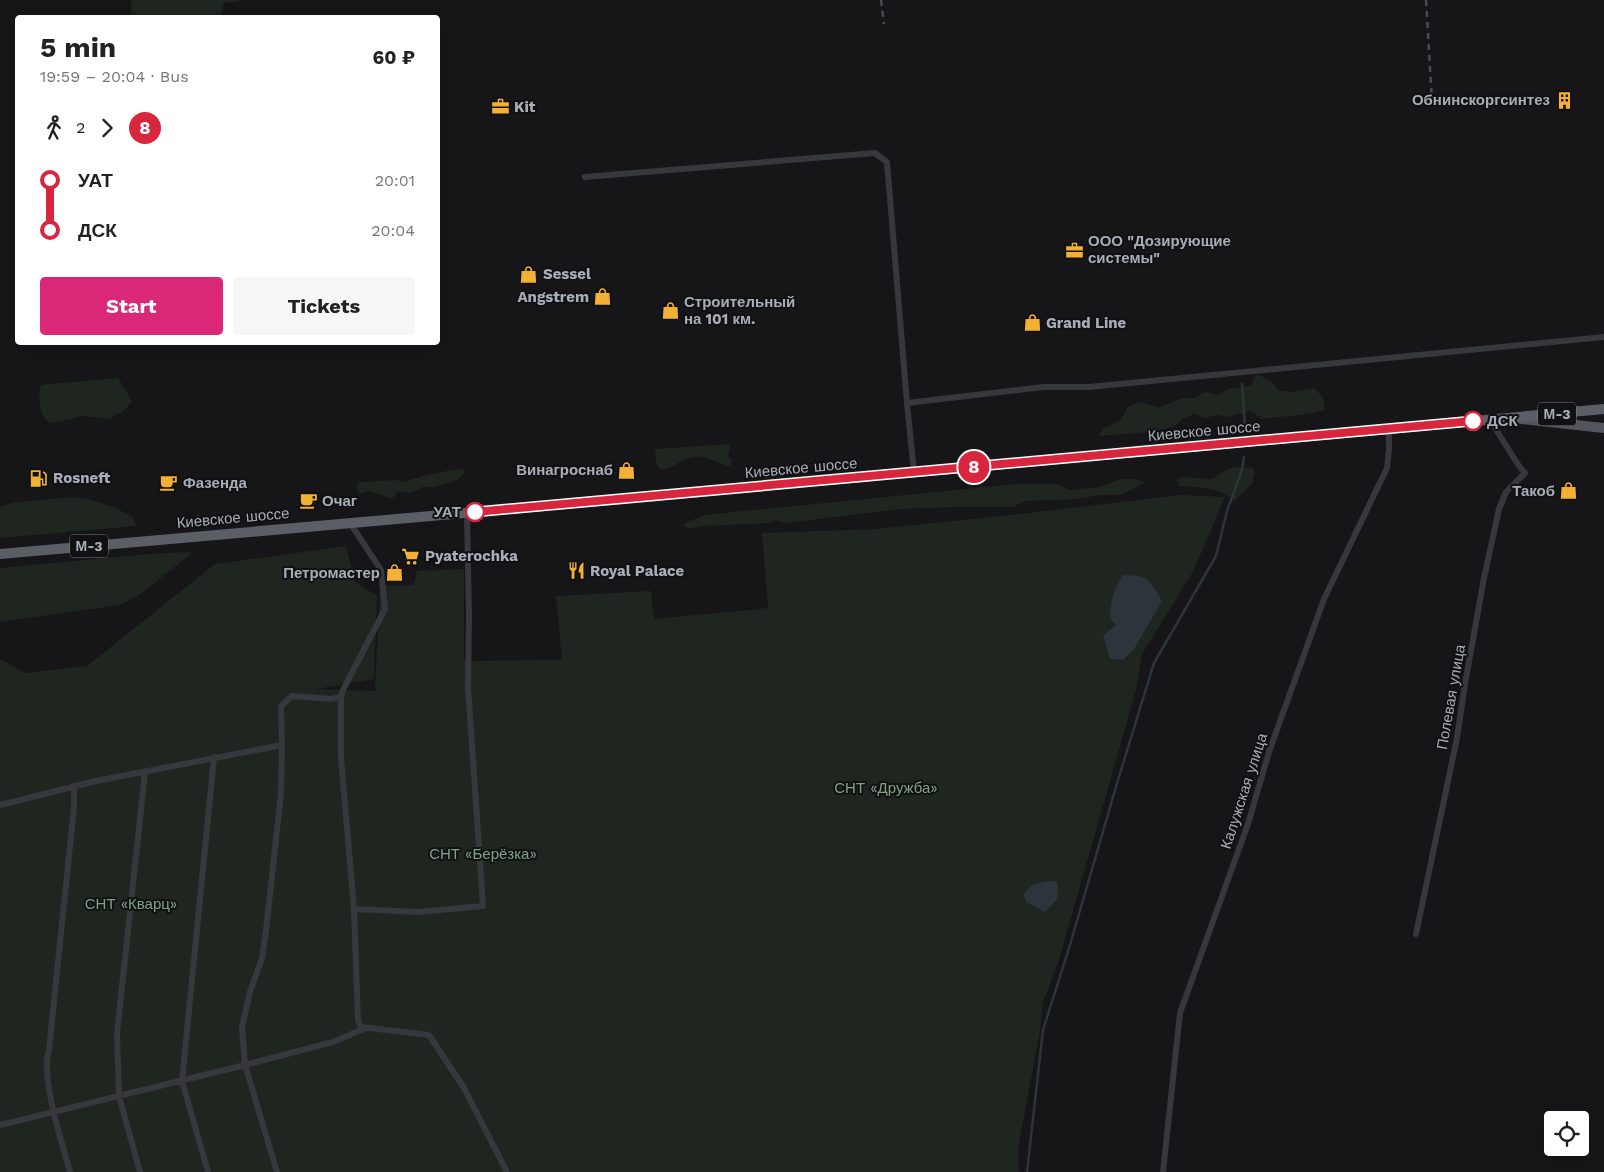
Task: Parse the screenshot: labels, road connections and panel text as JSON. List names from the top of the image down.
{
  "streets": {
    "highway": ["М-3", "Киевское шоссе"],
    "street": ["Полевая улица", "Калужская улица"]
  },
  "crossings": [
    ["Киевское шоссе", "Полевая улица"],
    ["Киевское шоссе", "Калужская улица"]
  ],
  "parks": ["СНТ «Дружба»", "СНТ «Берёзка»", "СНТ «Кварц»"],
  "places": {
    "building": ["Обнинскоргсинтез"],
    "office": ["Kit", "ООО \"Дозирующие системы\""],
    "shop": [
      "Sessel",
      "Angstrem",
      "Строительный на 101 км.",
      "Grand Line",
      "Винагроснаб",
      "Такоб",
      "Петромастер"
    ],
    "other": ["ДСК", "УАТ"],
    "fuel station": ["Rosneft"],
    "cafe": ["Фазенда", "Очаг"],
    "supermarket": ["Pyaterochka"],
    "restaurant": ["Royal Palace"]
  },
  "lines": ["bus line 8"],
  "page": {
    "on_map": "8",
    "heading": ["5 min", "19:59 – 20:04 · Bus", "60 ₽"],
    "legs": ["2", "8"],
    "list": [
      {
        "name": "УАТ",
        "value": "20:01"
      },
      {
        "name": "ДСК",
        "value": "20:04"
      }
    ],
    "buttons": ["Start", "Tickets"]
  }
}
